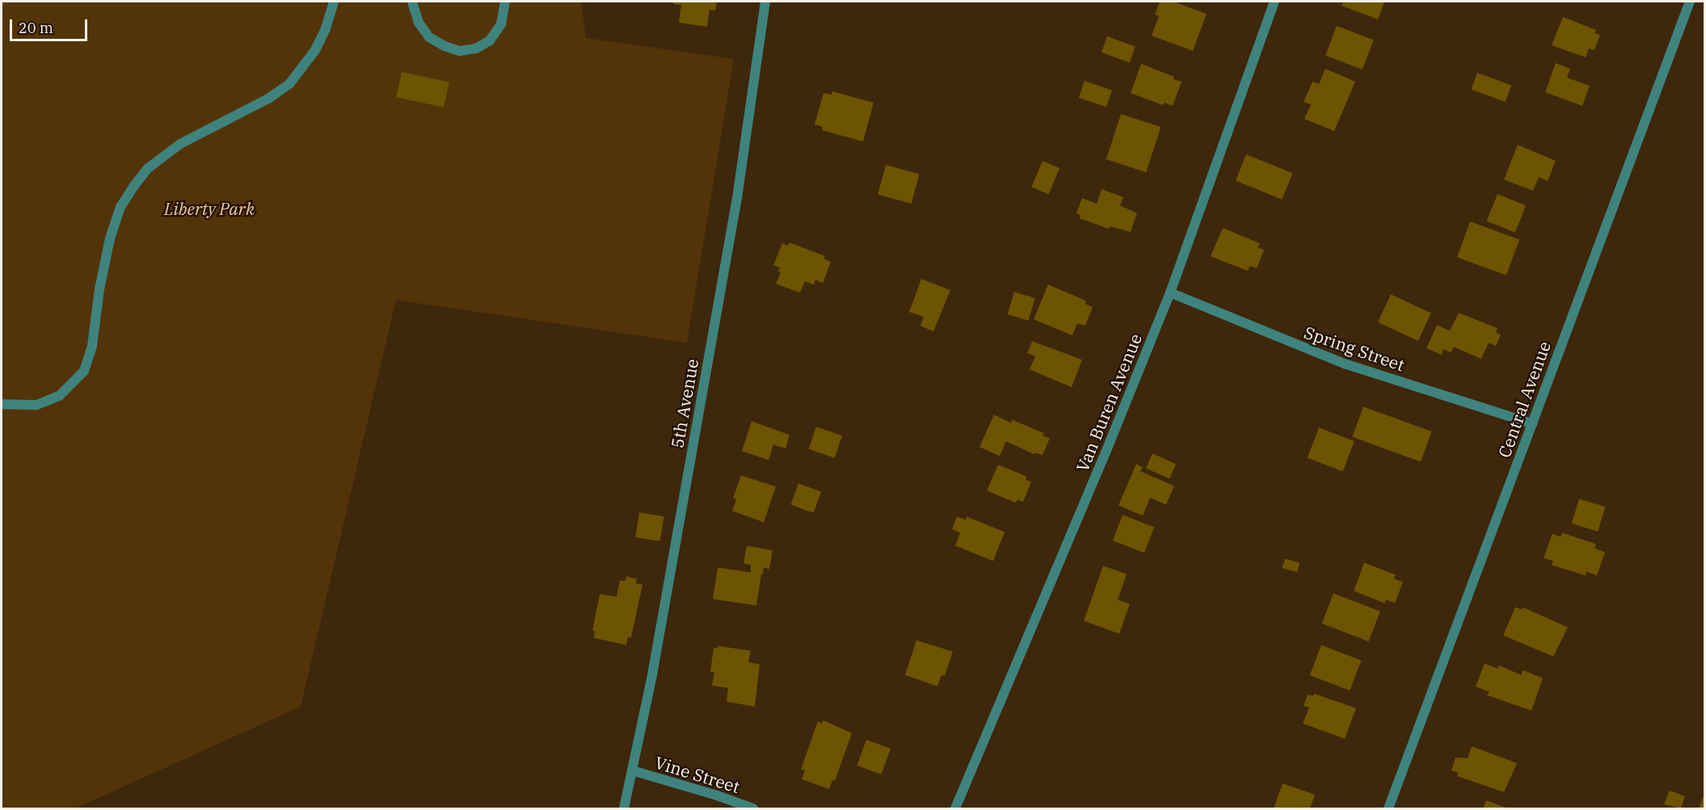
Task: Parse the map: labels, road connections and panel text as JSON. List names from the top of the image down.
{
  "streets": {
    "street": [
      "Spring Street",
      "Central Avenue",
      "Van Buren Avenue",
      "5th Avenue",
      "Vine Street"
    ]
  },
  "crossings": [
    ["Spring Street", "Central Avenue"],
    ["Spring Street", "Van Buren Avenue"],
    ["5th Avenue", "Vine Street"]
  ],
  "parks": ["Liberty Park"],
  "scale_bar": "20 m"
}
